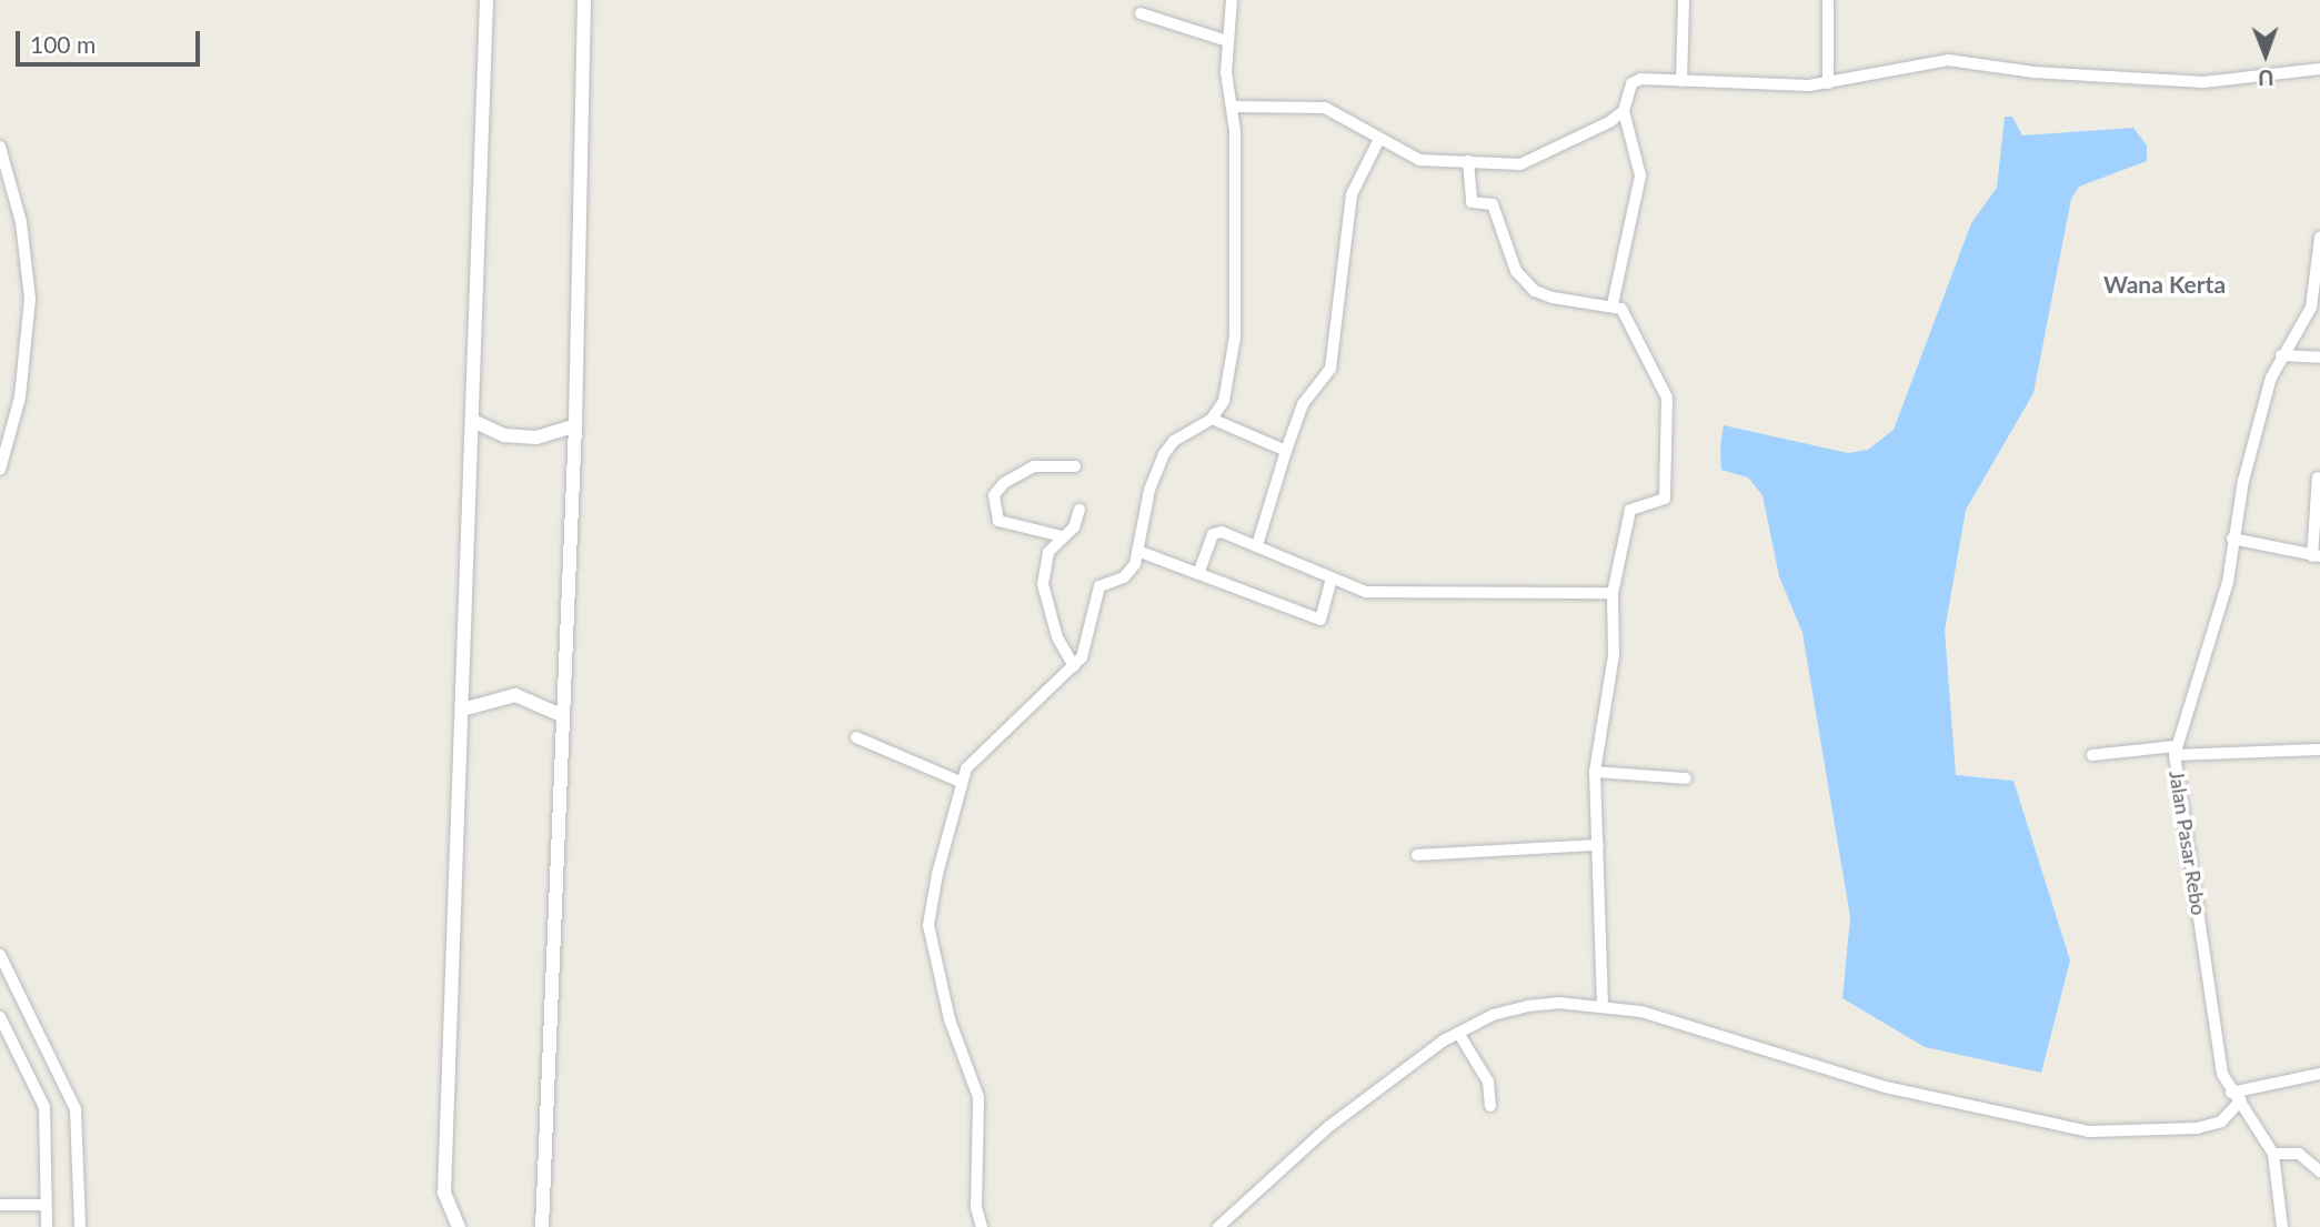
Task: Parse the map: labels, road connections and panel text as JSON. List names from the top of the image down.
{
  "streets": {
    "street": ["Jalan Pasar Rebo"]
  },
  "districts": ["Wana Kerta"],
  "scale_bar": "100 m",
  "north": "bottom"
}
